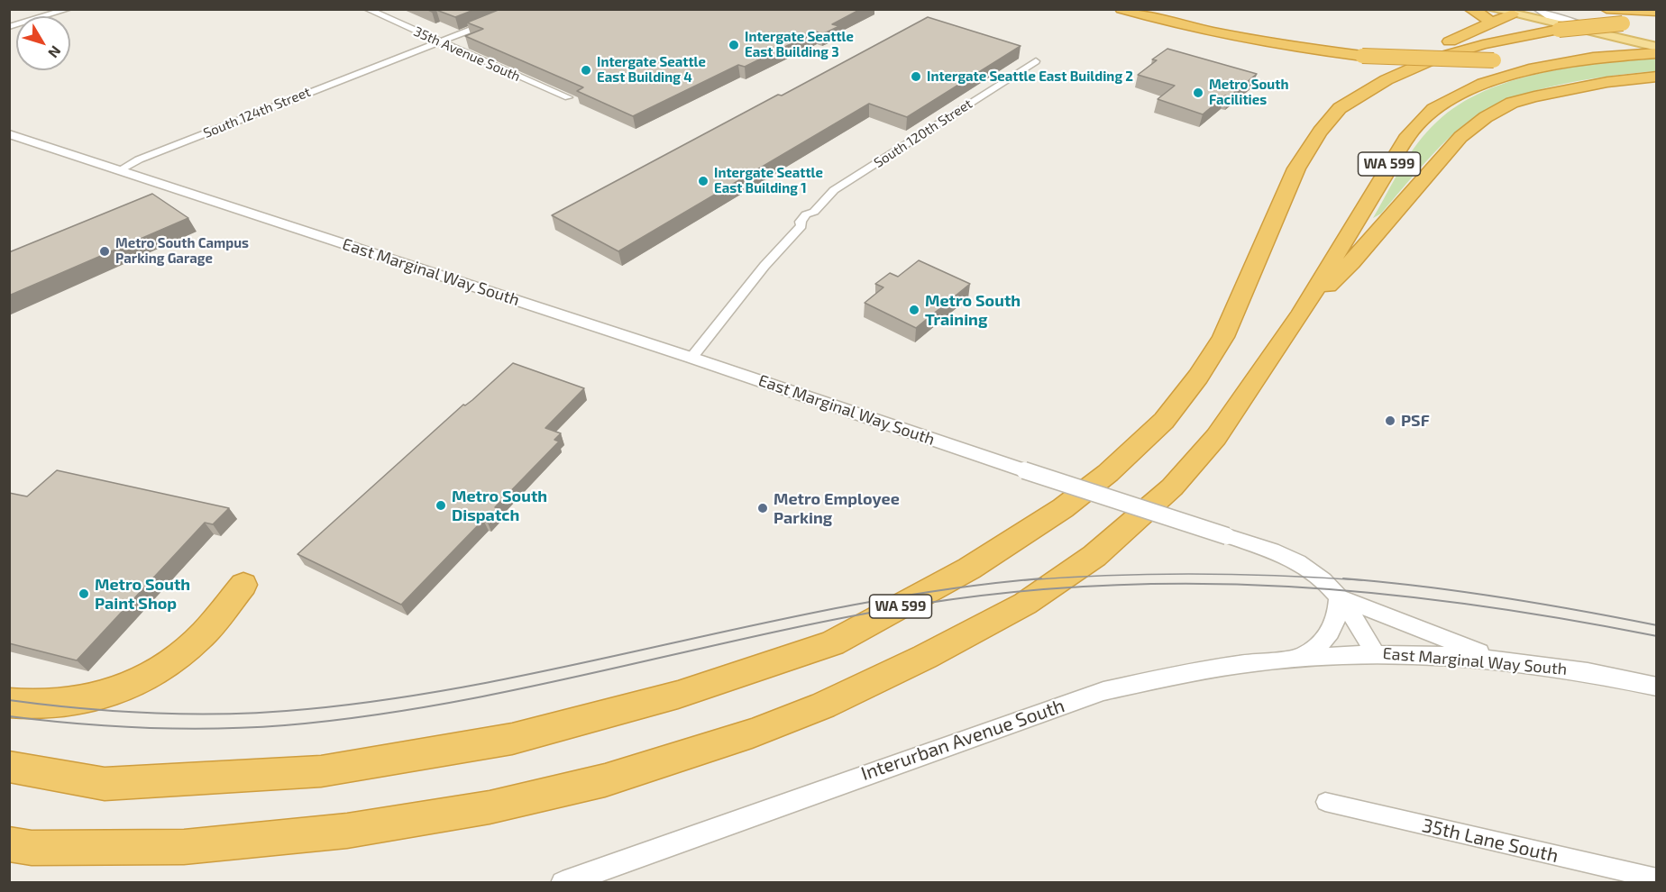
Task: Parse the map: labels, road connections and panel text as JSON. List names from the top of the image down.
{
  "streets": {
    "highway": ["WA 599"],
    "street": [
      "35th Avenue South",
      "South 124th Street",
      "South 120th Street",
      "East Marginal Way South",
      "Interurban Avenue South",
      "35th Lane South"
    ]
  },
  "crossings": [
    ["35th Avenue South", "South 124th Street"],
    ["South 124th Street", "East Marginal Way South"],
    ["South 120th Street", "East Marginal Way South"],
    ["East Marginal Way South", "Interurban Avenue South"]
  ],
  "places": [
    "Intergate Seattle East Building 3",
    "Intergate Seattle East Building 4",
    "Intergate Seattle East Building 2",
    "Metro South Facilities",
    "Intergate Seattle East Building 1",
    "Metro South Campus Parking Garage",
    "Metro South Training",
    "PSF",
    "Metro South Dispatch",
    "Metro Employee Parking",
    "Metro South Paint Shop"
  ],
  "north": "bottom right"
}
